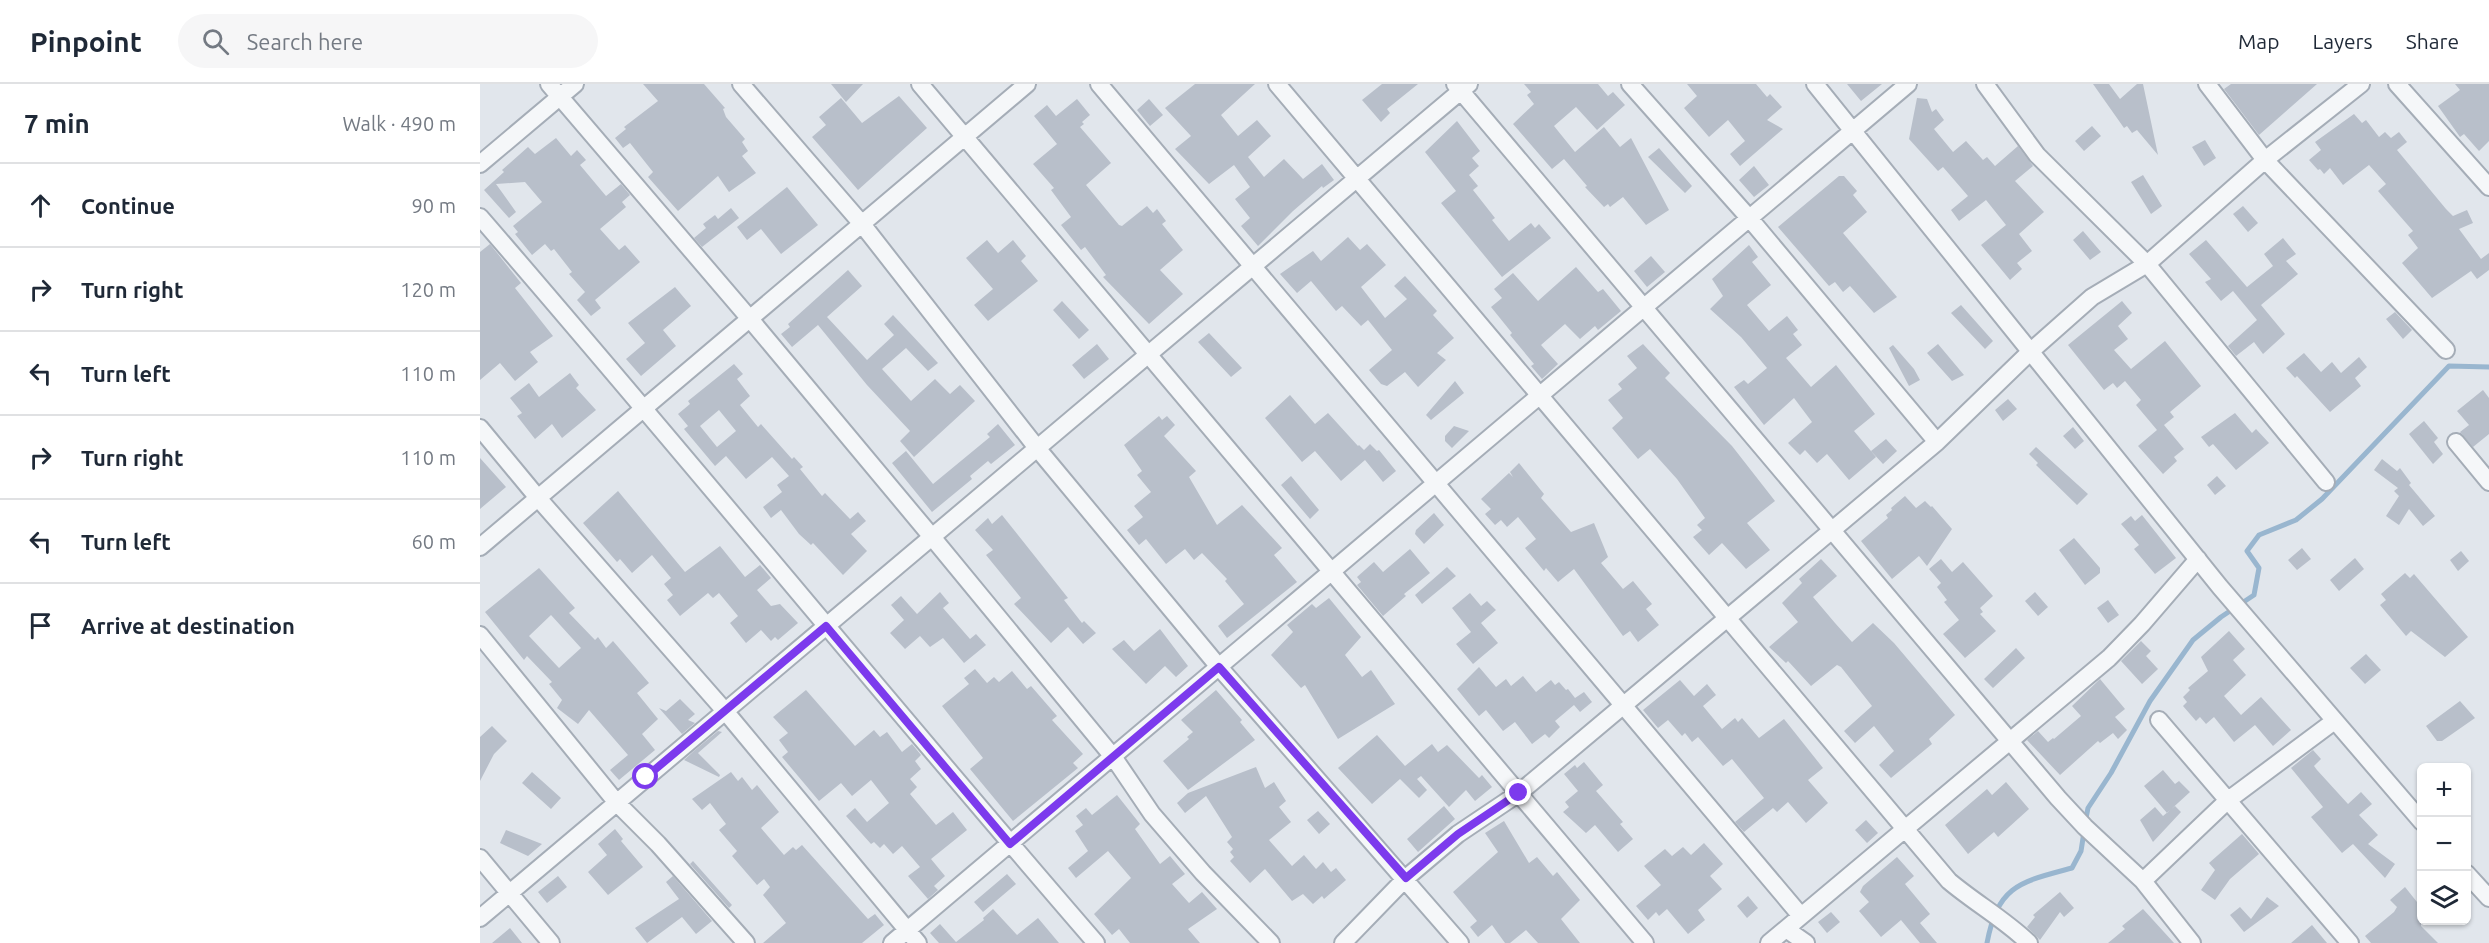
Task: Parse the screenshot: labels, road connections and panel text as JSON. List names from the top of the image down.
{
  "page": {
    "header": "Pinpoint",
    "search": "Search here",
    "nav": ["Map", "Layers", "Share"],
    "heading": ["7 min", "Walk · 490 m"],
    "list": [
      ["Continue", "90 m"],
      ["Turn right", "120 m"],
      ["Turn left", "110 m"],
      ["Turn right", "110 m"],
      ["Turn left", "60 m"],
      "Arrive at destination"
    ],
    "map_buttons": ["+", "−"]
  }
}
